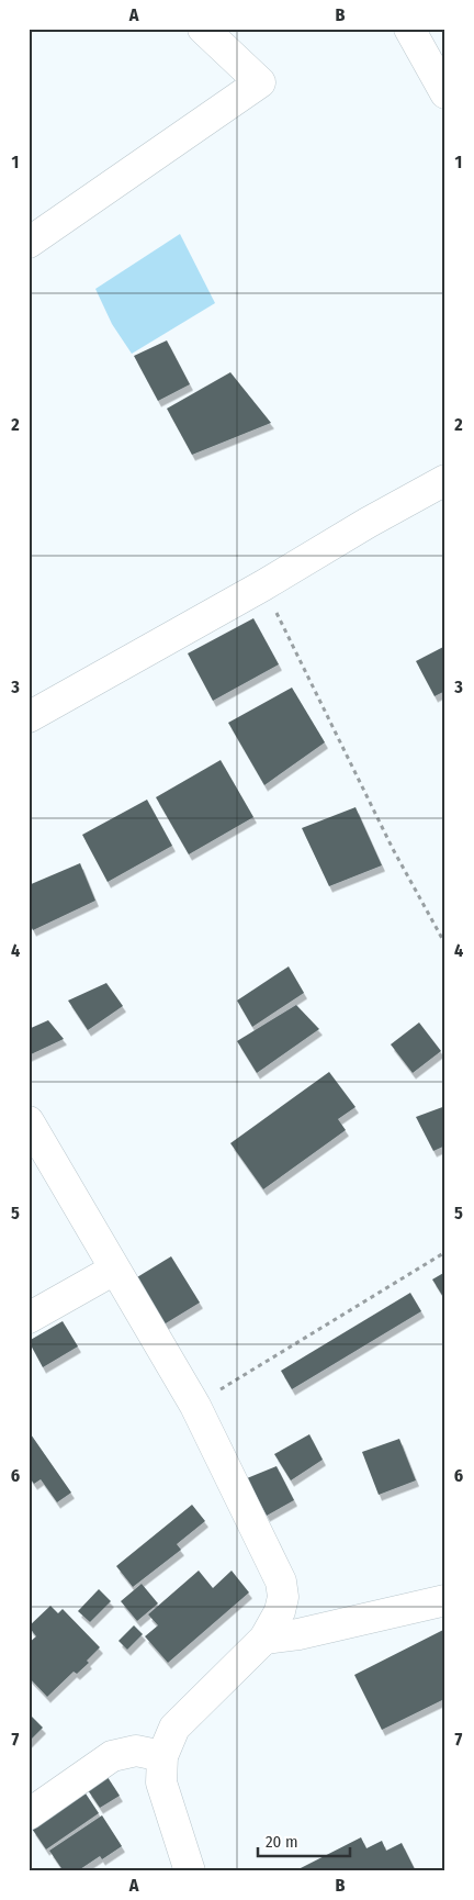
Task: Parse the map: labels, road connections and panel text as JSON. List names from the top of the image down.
{
  "scale_bar": "20 m",
  "grid": {
    "columns": ["A", "B"],
    "rows": [
      "1",
      "2",
      "3",
      "4",
      "5",
      "6",
      "7"
    ]
  }
}
